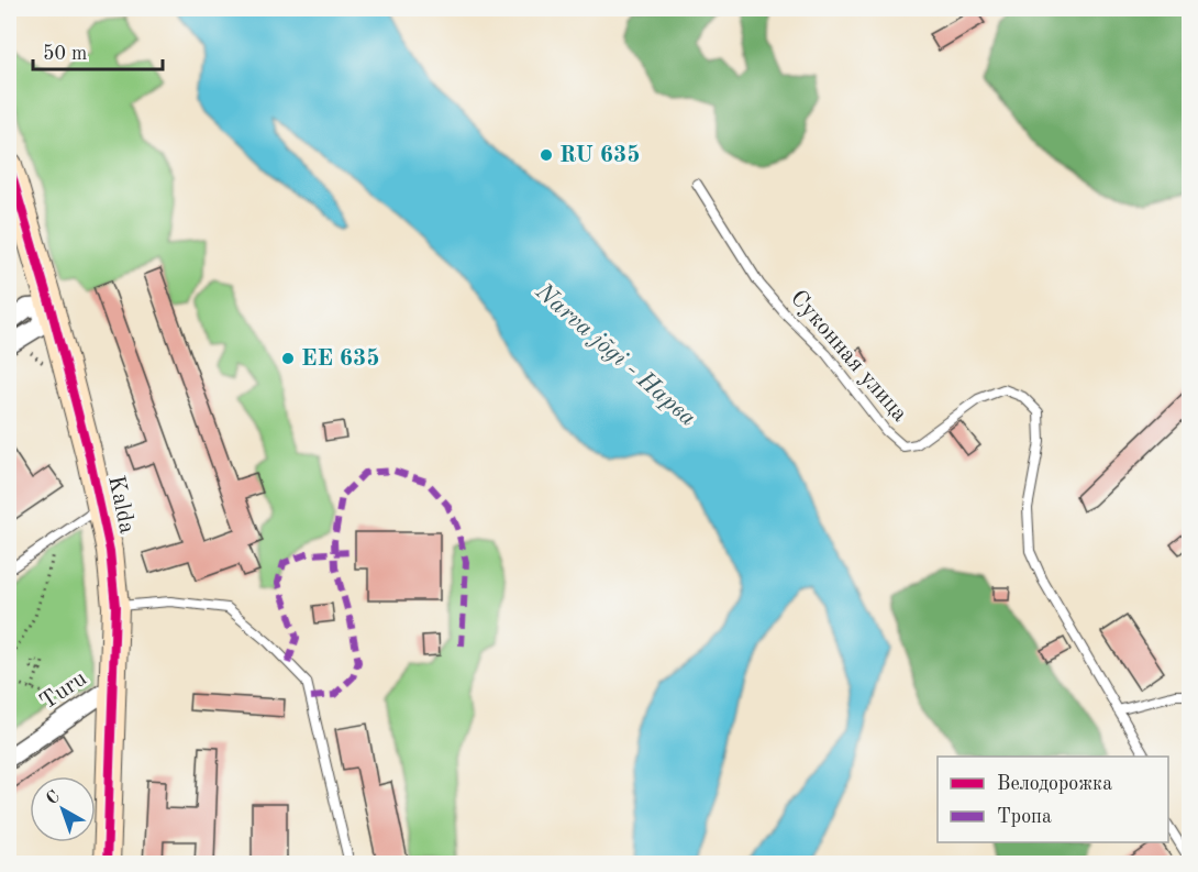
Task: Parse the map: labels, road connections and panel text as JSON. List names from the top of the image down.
{
  "streets": {
    "street": ["Kalda", "Turu"],
    "lane": ["Суконная улица"]
  },
  "crossings": [
    ["Kalda", "Turu"]
  ],
  "water": ["Narva jõgi - Нарва"],
  "places": ["RU 635", "EE 635"],
  "legend": ["Велодорожка", "Тропа"],
  "scale_bar": "50 m",
  "north": "top left"
}
